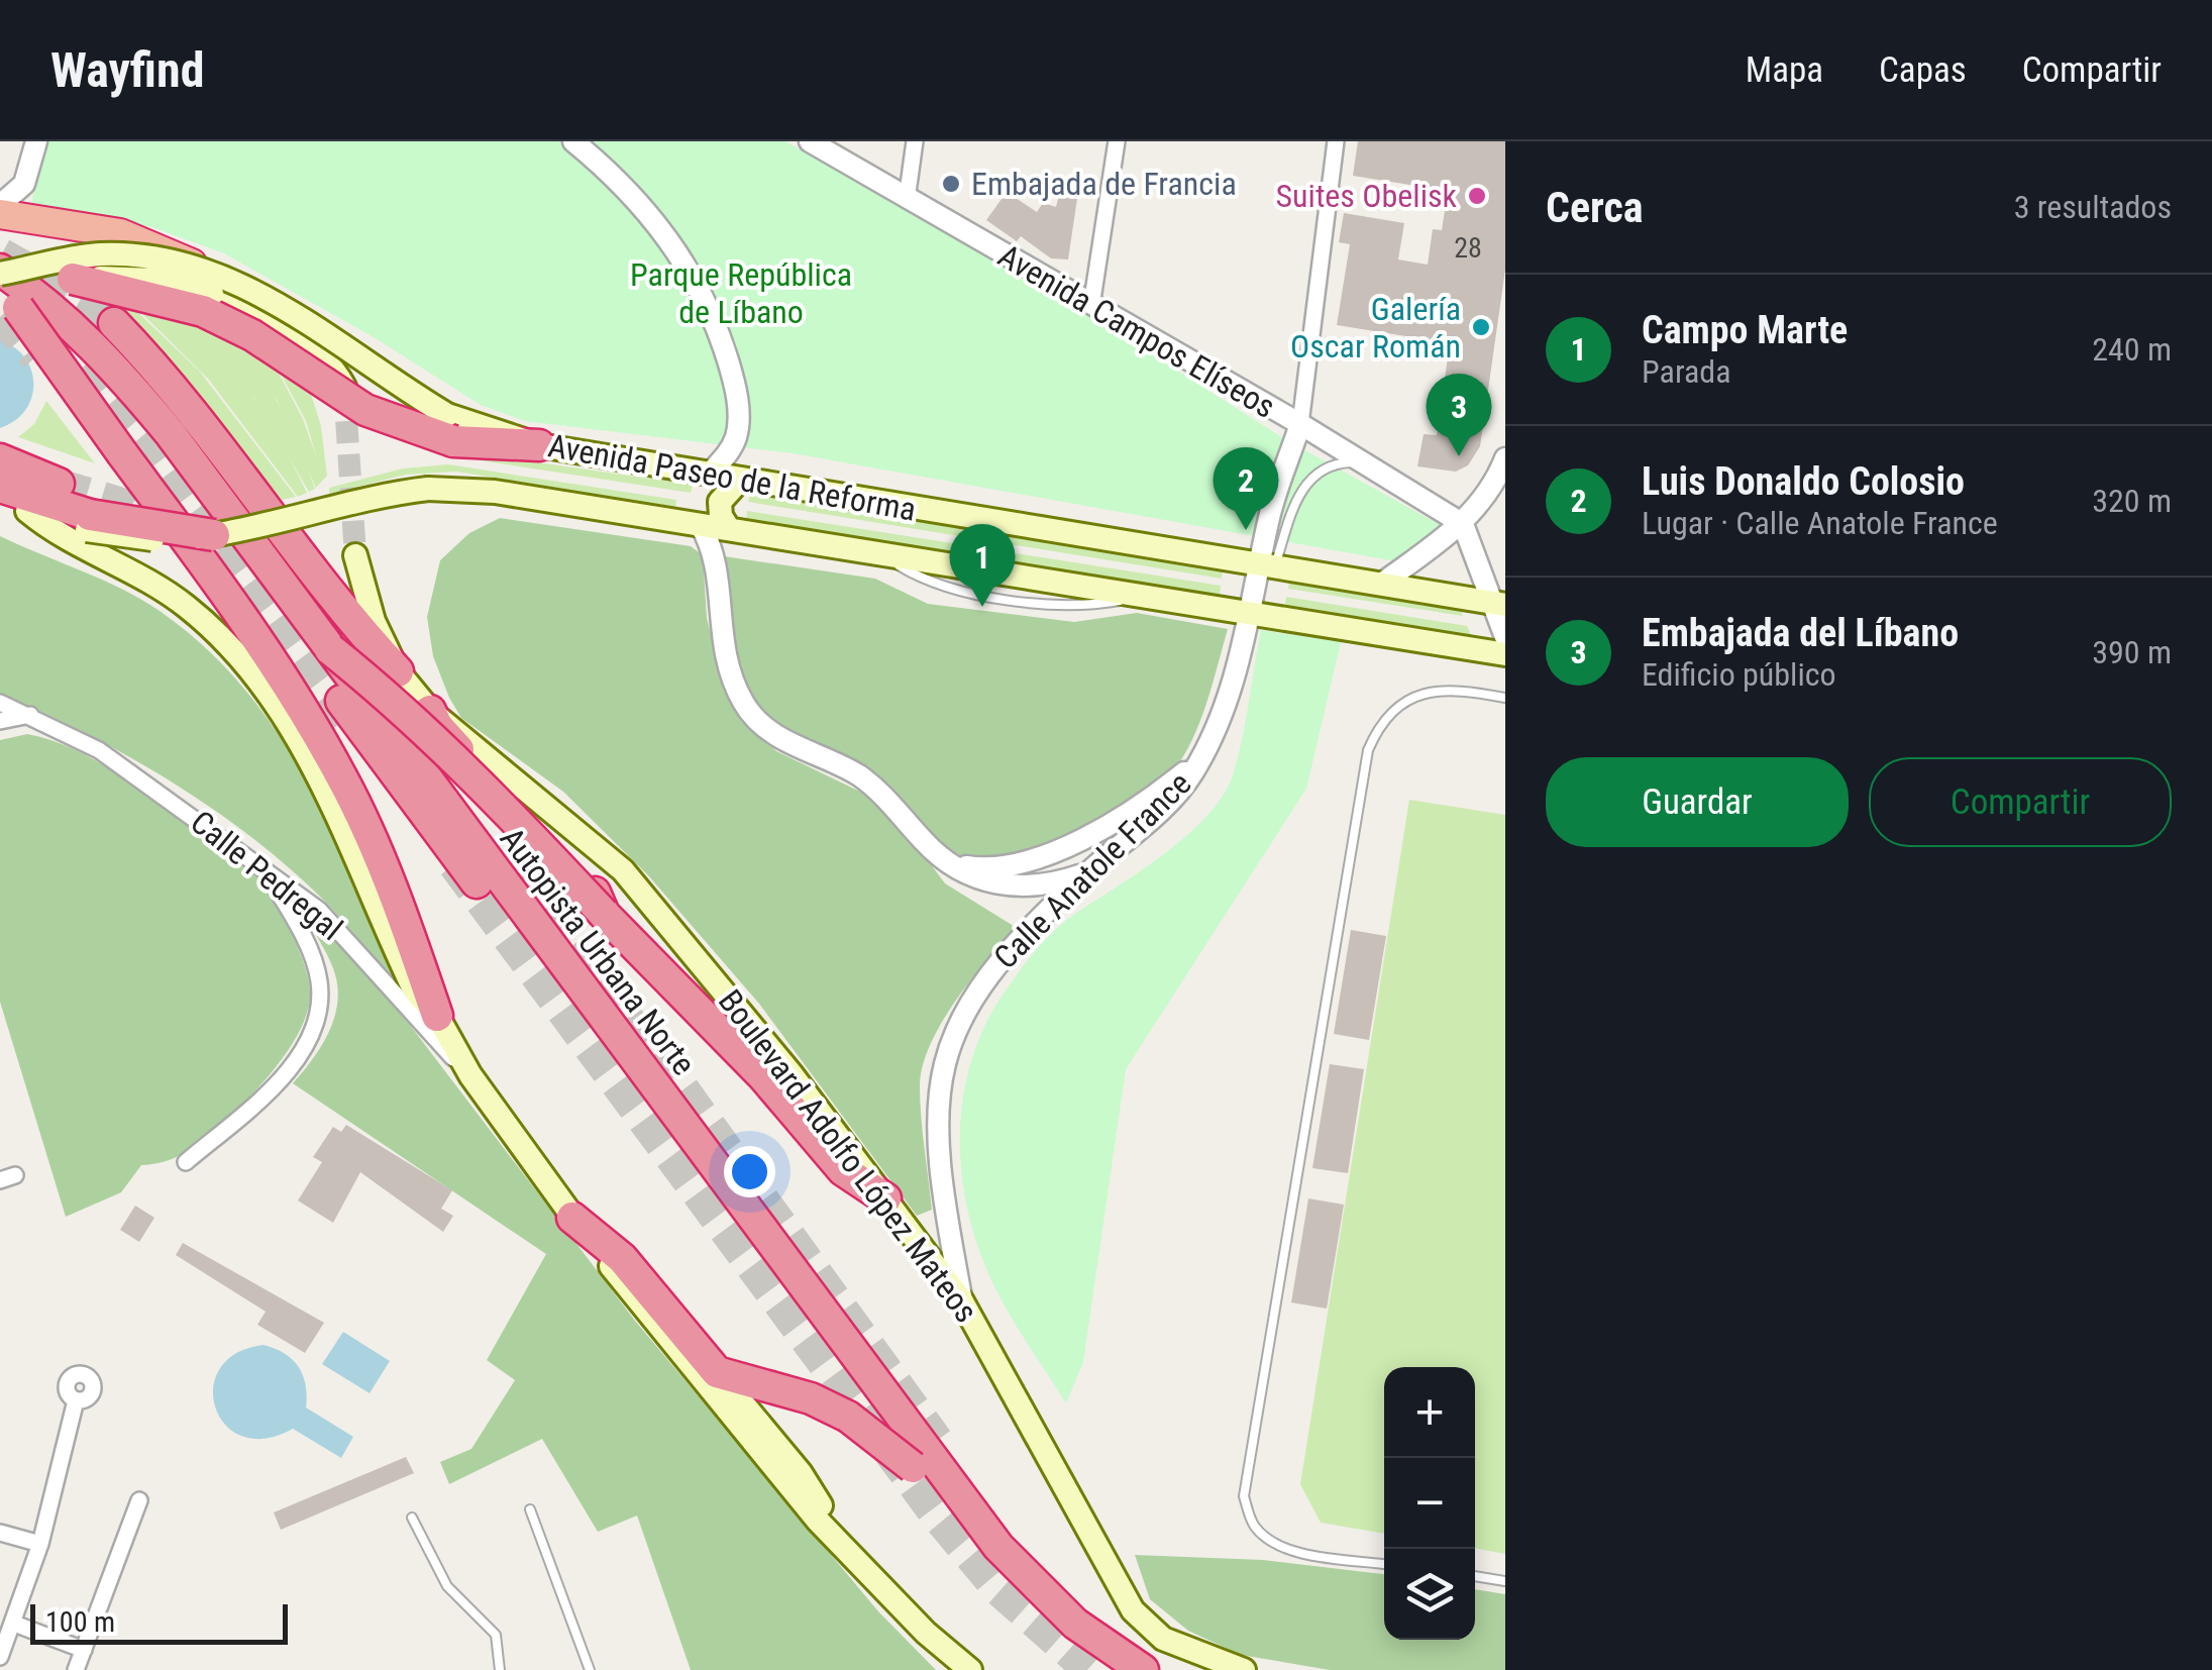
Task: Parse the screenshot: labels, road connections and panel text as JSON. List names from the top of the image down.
{
  "streets": {
    "highway": ["Autopista Urbana Norte"],
    "main road": ["Avenida Paseo de la Reforma", "Boulevard Adolfo López Mateos"],
    "street": ["Avenida Campos Elíseos", "Calle Anatole France", "Calle Pedregal"]
  },
  "crossings": [
    ["Avenida Campos Elíseos", "Calle Anatole France"],
    ["Avenida Paseo de la Reforma", "Calle Anatole France"],
    ["Calle Anatole France", "Boulevard Adolfo López Mateos"]
  ],
  "parks": ["Parque República de Líbano"],
  "places": ["Embajada de Francia", "Suites Obelisk", "Galería Oscar Román"],
  "house_numbers": ["28"],
  "scale_bar": "100 m",
  "page": {
    "header": "Wayfind",
    "nav": ["Mapa", "Capas", "Compartir"],
    "heading": ["Cerca", "3 resultados"],
    "list": [
      {
        "mark": "1",
        "name": "Campo Marte",
        "note": "Parada",
        "value": "240 m"
      },
      {
        "mark": "2",
        "name": "Luis Donaldo Colosio",
        "note": "Lugar · Calle Anatole France",
        "value": "320 m"
      },
      {
        "mark": "3",
        "name": "Embajada del Líbano",
        "note": "Edificio público",
        "value": "390 m"
      }
    ],
    "pins": ["3", "2", "1"],
    "buttons": ["Guardar", "Compartir"],
    "map_buttons": ["+", "−"],
    "scale": "100 m"
  }
}
